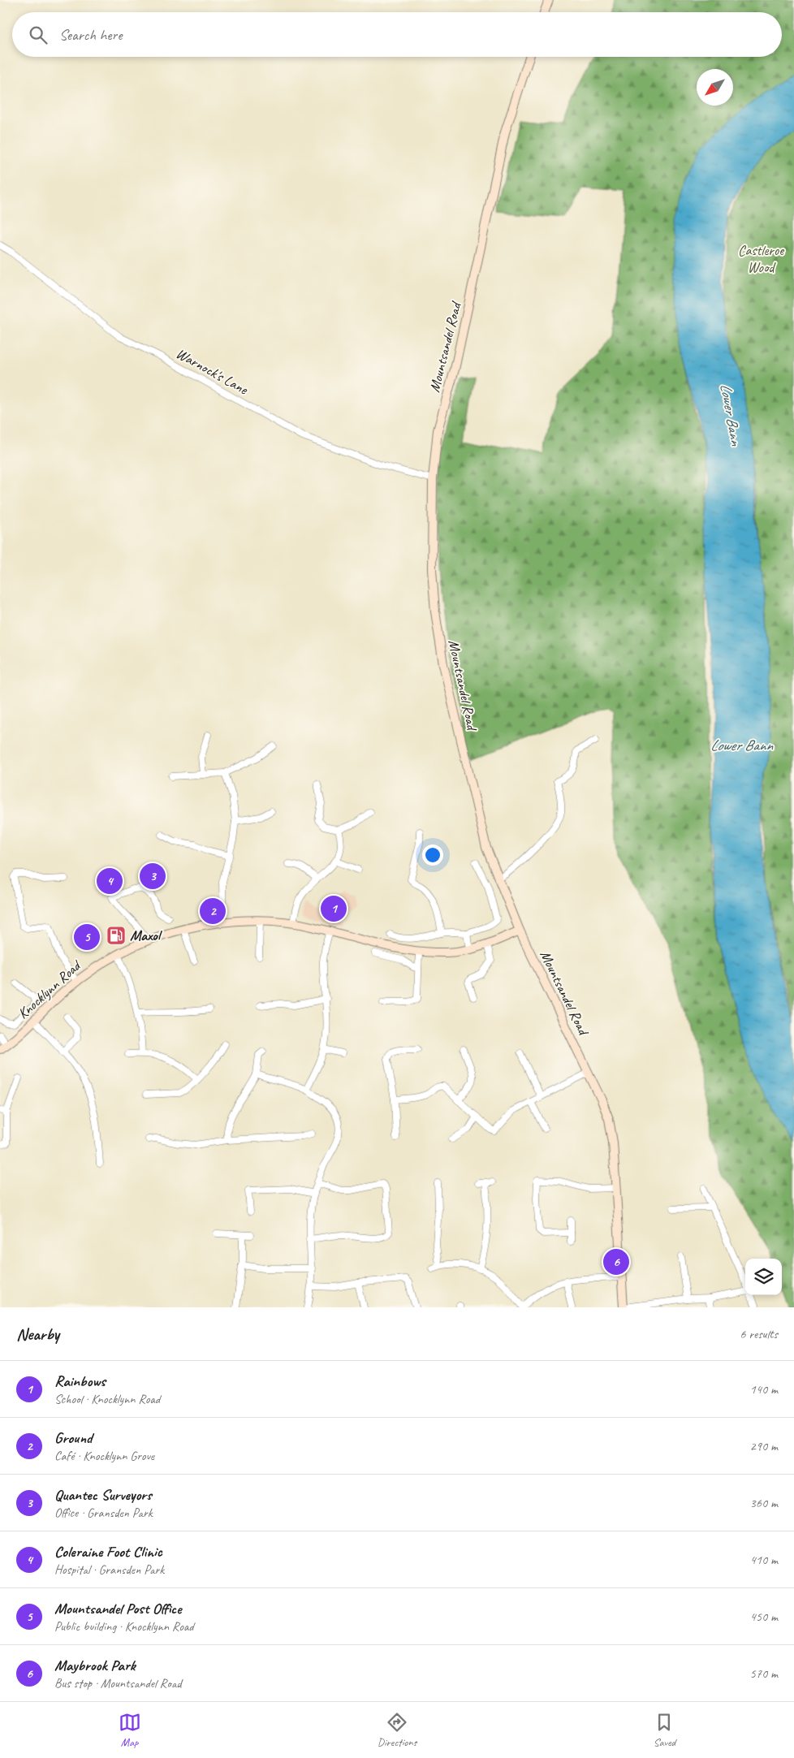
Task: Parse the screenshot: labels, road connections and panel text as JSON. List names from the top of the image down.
{
  "streets": {
    "street": ["Mountsandel Road", "Warnock's Lane", "Knocklynn Road"]
  },
  "crossings": [
    ["Mountsandel Road", "Warnock's Lane"],
    ["Mountsandel Road", "Knocklynn Road"]
  ],
  "water": ["Lower Bann"],
  "parks": ["Castleroe Wood"],
  "places": {
    "fuel station": ["Maxol"]
  },
  "north": "bottom left",
  "page": {
    "search": "Search here",
    "pins": [
      "3",
      "4",
      "1",
      "2",
      "5",
      "6"
    ],
    "heading": ["Nearby", "6 results"],
    "list": [
      {
        "mark": "1",
        "name": "Rainbows",
        "note": "School · Knocklynn Road",
        "value": "140 m"
      },
      {
        "mark": "2",
        "name": "Ground",
        "note": "Café · Knocklynn Grove",
        "value": "290 m"
      },
      {
        "mark": "3",
        "name": "Quantec Surveyors",
        "note": "Office · Gransden Park",
        "value": "360 m"
      },
      {
        "mark": "4",
        "name": "Coleraine Foot Clinic",
        "note": "Hospital · Gransden Park",
        "value": "410 m"
      },
      {
        "mark": "5",
        "name": "Mountsandel Post Office",
        "note": "Public building · Knocklynn Road",
        "value": "450 m"
      },
      {
        "mark": "6",
        "name": "Maybrook Park",
        "note": "Bus stop · Mountsandel Road",
        "value": "570 m"
      }
    ],
    "nav": ["Map", "Directions", "Saved"]
  }
}
